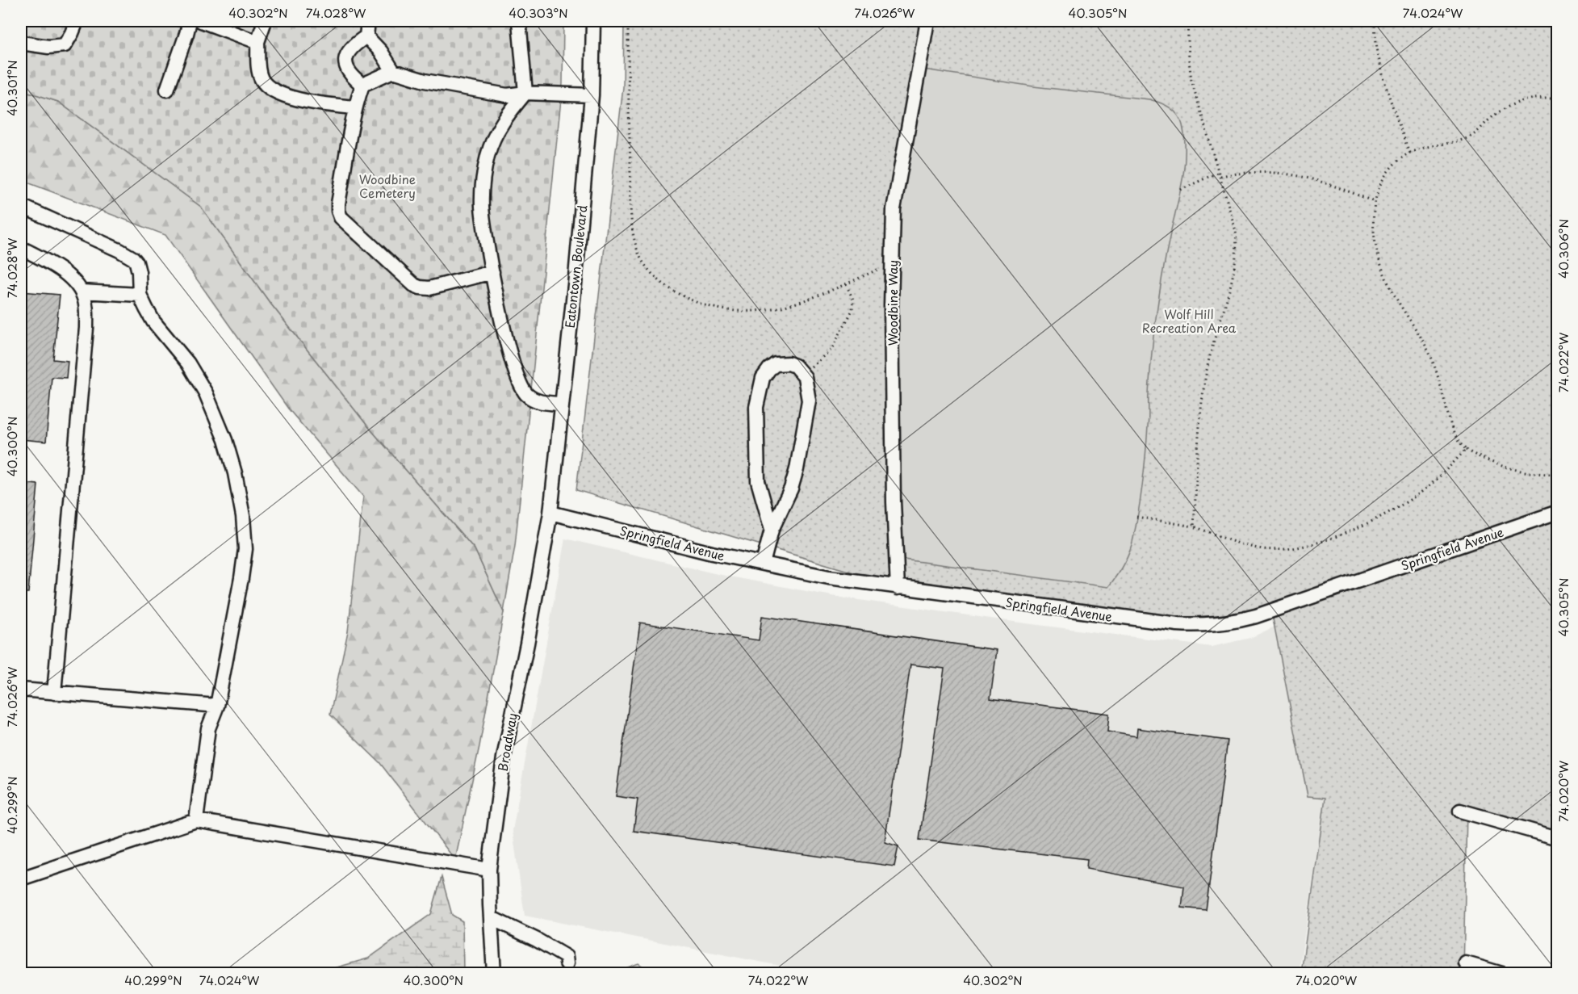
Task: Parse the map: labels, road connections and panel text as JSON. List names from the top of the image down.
{
  "streets": {
    "street": [
      "Eatontown Boulevard",
      "Woodbine Way",
      "Springfield Avenue",
      "Broadway"
    ]
  },
  "crossings": [
    ["Eatontown Boulevard", "Springfield Avenue"],
    ["Eatontown Boulevard", "Broadway"],
    ["Woodbine Way", "Springfield Avenue"],
    ["Springfield Avenue", "Broadway"]
  ],
  "parks": ["Woodbine Cemetery", "Wolf Hill Recreation Area"],
  "coordinates": [
    "40.302°N",
    "74.028°W",
    "40.303°N",
    "74.026°W",
    "40.305°N",
    "74.024°W",
    "40.301°N",
    "40.306°N",
    "74.022°W",
    "40.300°N",
    "74.020°W",
    "40.299°N"
  ]
}
